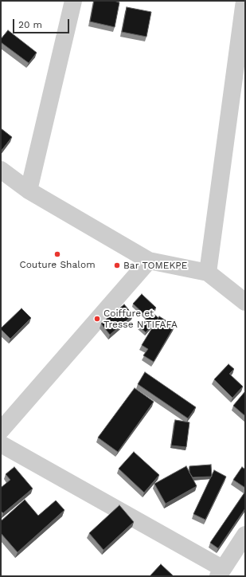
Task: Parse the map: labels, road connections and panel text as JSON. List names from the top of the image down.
{
  "places": ["Couture Shalom", "Bar TOMEKPE", "Coiffure et Tresse N'TIFAFA"],
  "scale_bar": "20 m"
}
